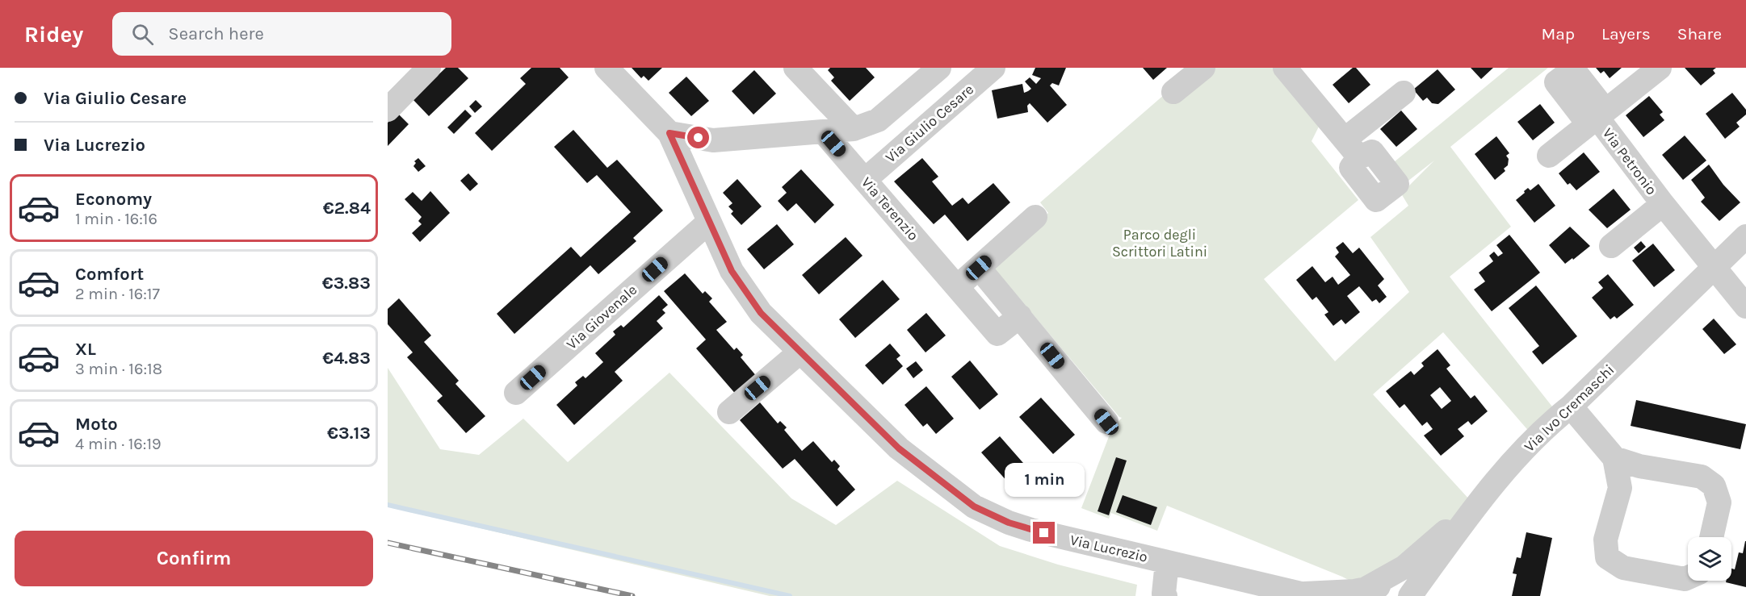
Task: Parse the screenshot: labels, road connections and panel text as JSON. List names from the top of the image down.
{
  "streets": {
    "street": [
      "Via Giulio Cesare",
      "Via Petronio",
      "Via Terenzio",
      "Via Giovenale",
      "Via Ivo Cremaschi",
      "Via Lucrezio"
    ]
  },
  "crossings": [
    ["Via Giulio Cesare", "Via Terenzio"],
    ["Via Petronio", "Via Ivo Cremaschi"],
    ["Via Giovenale", "Via Lucrezio"],
    ["Via Ivo Cremaschi", "Via Lucrezio"]
  ],
  "parks": ["Parco degli Scrittori Latini"],
  "page": {
    "header": "Ridey",
    "search": "Search here",
    "nav": ["Map", "Layers", "Share"],
    "banner": ["Via Giulio Cesare", "Via Lucrezio"],
    "list": [
      {
        "name": "Economy",
        "note": "1 min · 16:16",
        "value": "€2.84"
      },
      {
        "name": "Comfort",
        "note": "2 min · 16:17",
        "value": "€3.83"
      },
      {
        "name": "XL",
        "note": "3 min · 16:18",
        "value": "€4.83"
      },
      {
        "name": "Moto",
        "note": "4 min · 16:19",
        "value": "€3.13"
      }
    ],
    "bubble": "1 min",
    "buttons": "Confirm"
  }
}
